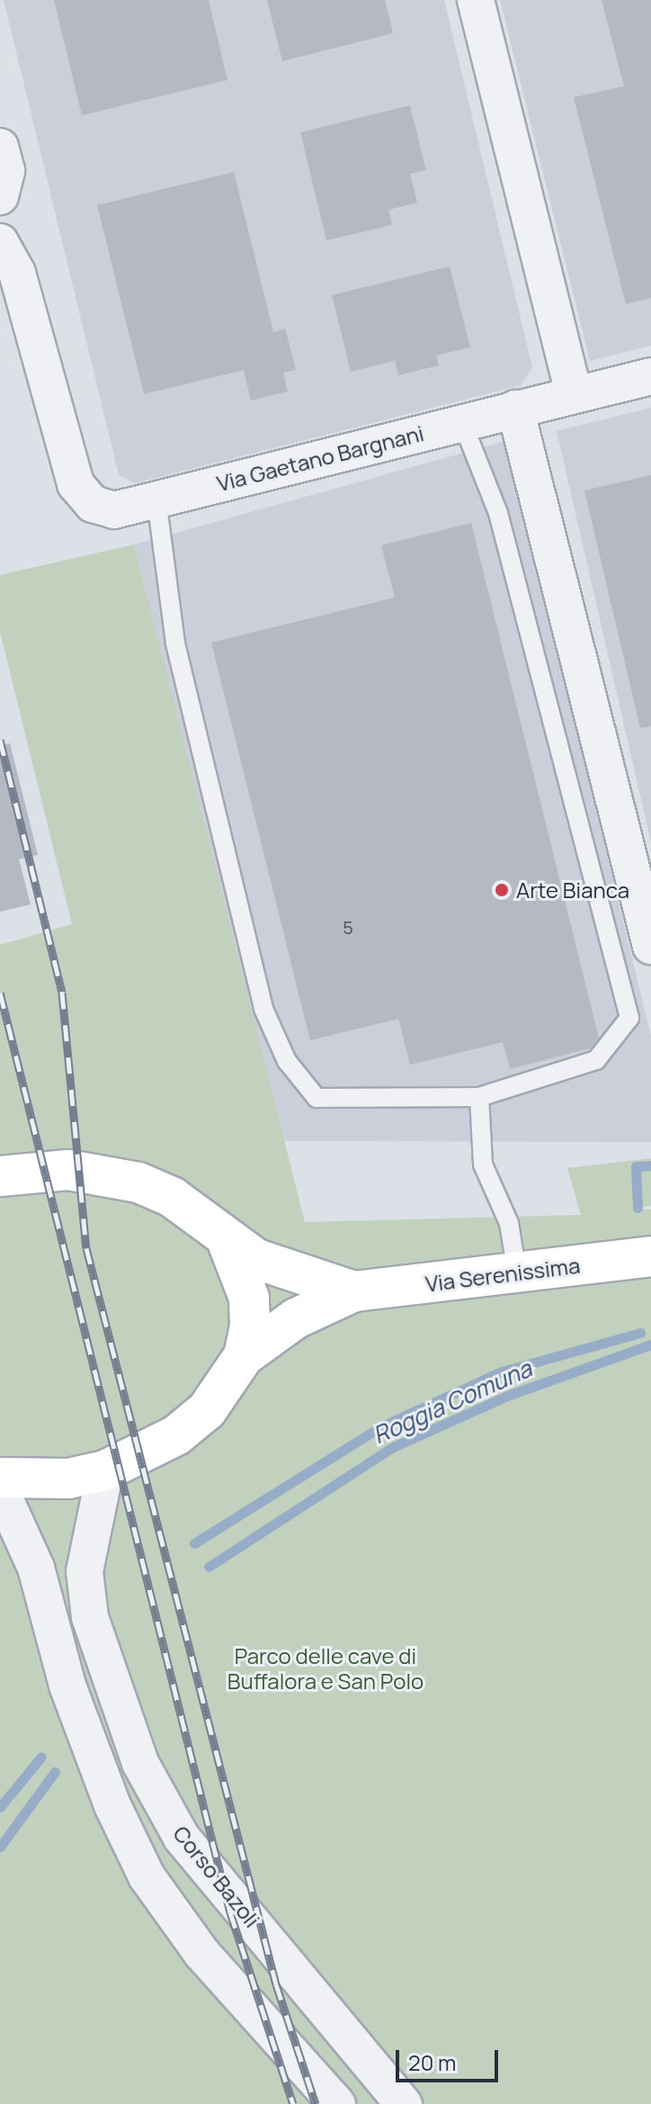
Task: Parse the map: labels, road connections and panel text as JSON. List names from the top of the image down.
{
  "streets": {
    "main road": ["Via Serenissima"],
    "street": ["Via Gaetano Bargnani", "Corso Bazoli"]
  },
  "crossings": [
    ["Via Serenissima", "Corso Bazoli"]
  ],
  "water": ["Roggia Comuna"],
  "parks": ["Parco delle cave di Buffalora e San Polo"],
  "places": ["Arte Bianca"],
  "house_numbers": ["5"],
  "scale_bar": "20 m"
}
